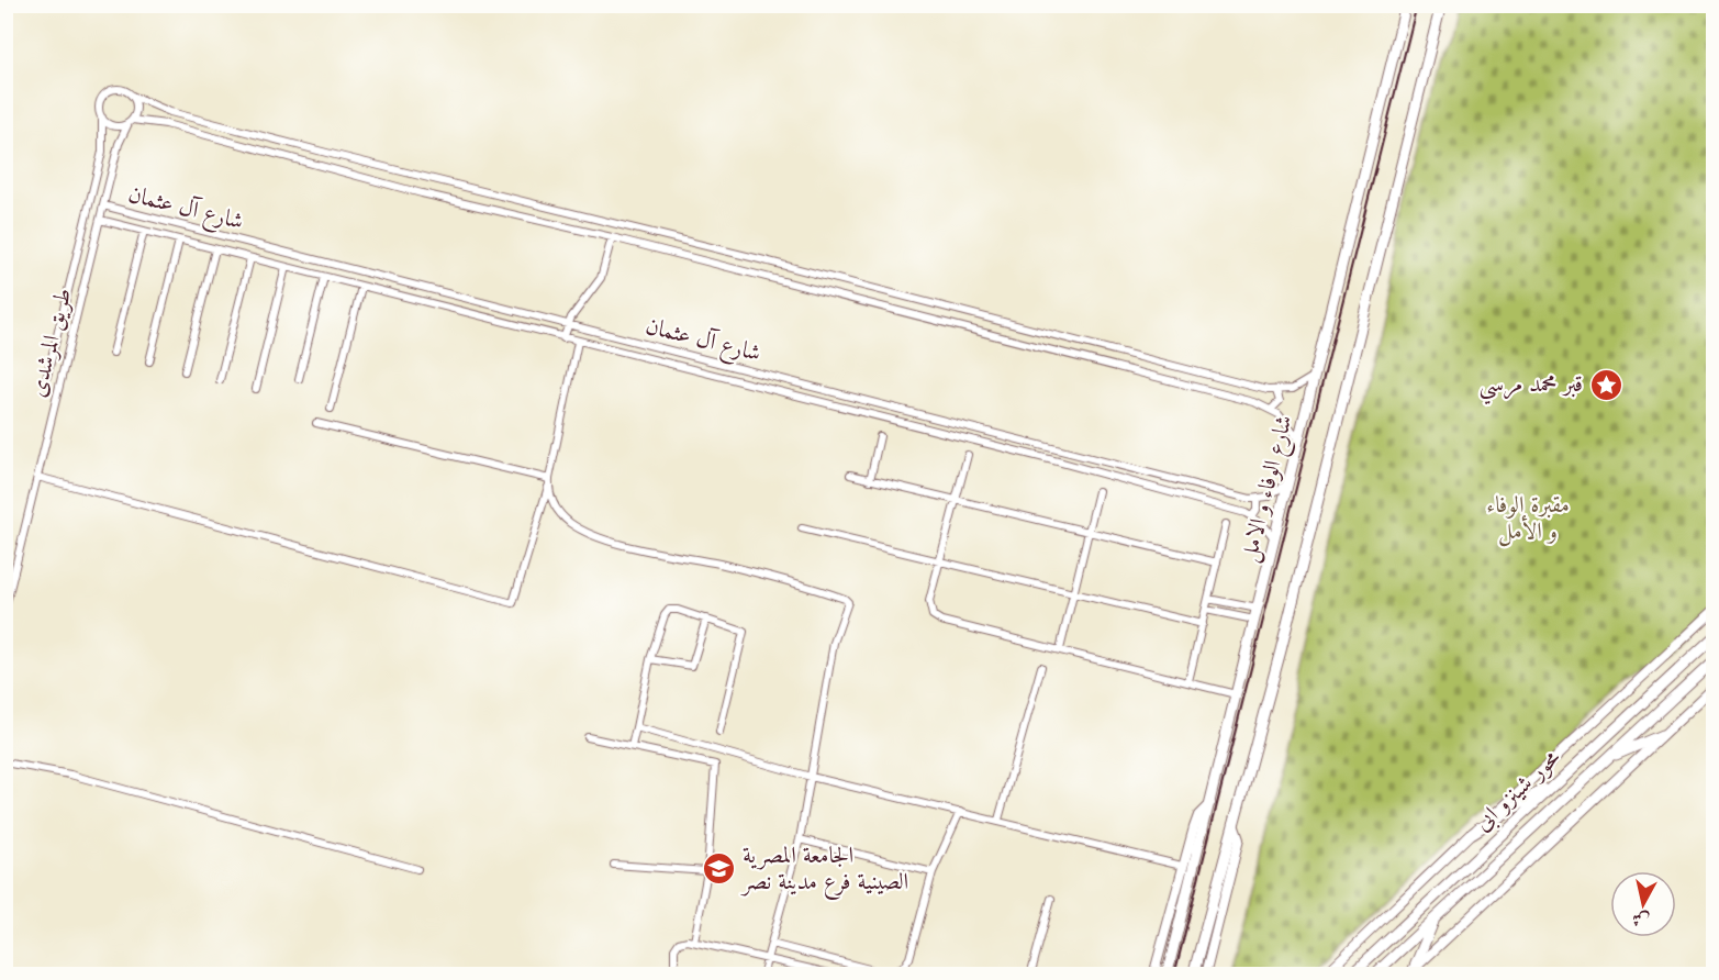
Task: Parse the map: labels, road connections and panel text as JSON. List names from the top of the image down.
{
  "streets": {
    "main road": ["شارع الوفاء و الامل", "محور شينزو ابى"],
    "street": ["شارع آل عثمان", "طريق المرشدى"]
  },
  "crossings": [
    ["شارع آل عثمان", "طريق المرشدى"]
  ],
  "parks": ["مقبرة الوفاء و الأمل"],
  "places": {
    "place": ["قبر محمد مرسي"],
    "school or university": ["الجامعة المصرية الصينية فرع مدينة نصر"]
  },
  "north": "bottom"
}
